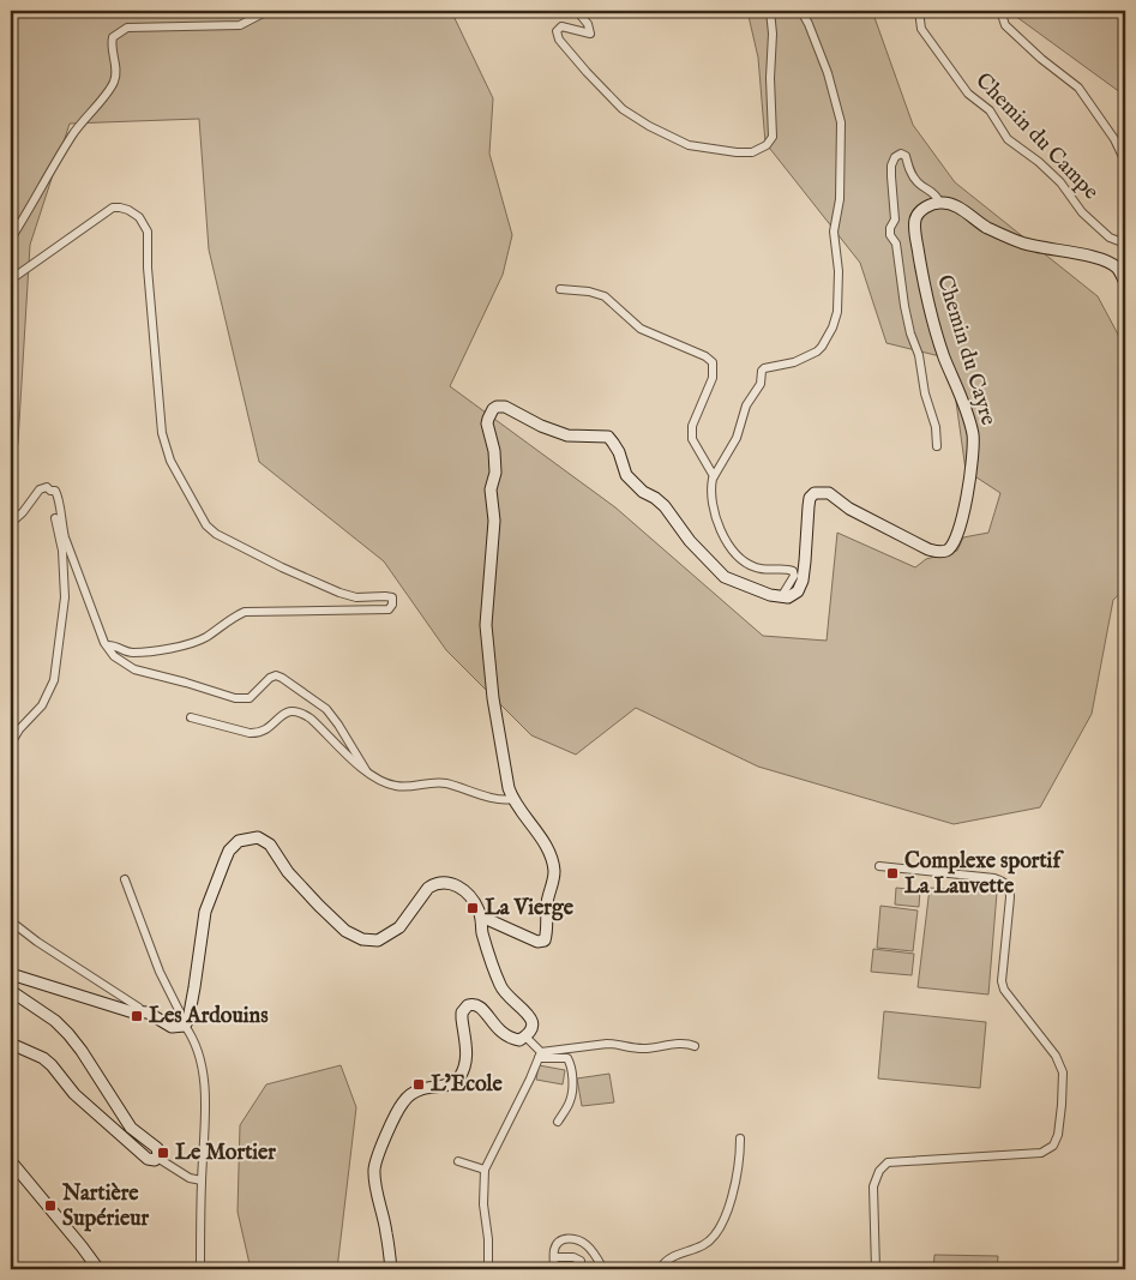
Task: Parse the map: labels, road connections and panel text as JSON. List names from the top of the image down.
{
  "streets": {
    "street": ["Chemin du Campe", "Chemin du Cayre"]
  },
  "places": {
    "transit": [
      "Complexe sportif La Lauvette",
      "La Vierge",
      "Les Ardouins",
      "L’Ecole",
      "Le Mortier",
      "Nartière Supérieur"
    ]
  }
}
